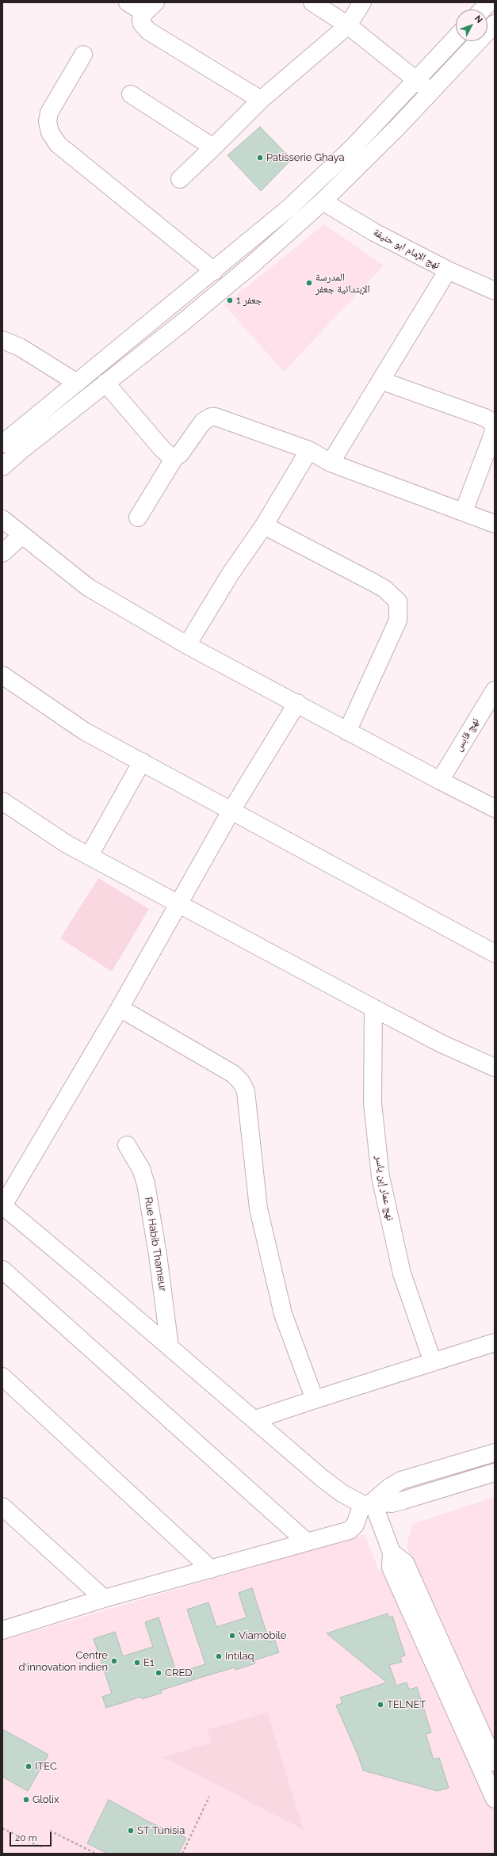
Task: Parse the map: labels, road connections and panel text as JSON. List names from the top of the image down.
{
  "streets": {
    "street": [
      "نهج الإمام ابو حنيفة",
      "نهج قابس",
      "نهج عمار إبن ياسر",
      "Rue Habib Thameur"
    ]
  },
  "places": [
    "Patisserie Ghaya",
    "المدرسة الإبتدائية جعفر",
    "جعفر 1",
    "Viamobile",
    "Intilaq",
    "Centre d'innovation indien",
    "E1",
    "CRED",
    "TELNET",
    "ITEC",
    "Glolix",
    "ST Tunisia"
  ],
  "scale_bar": "20 m",
  "north": "top right"
}
